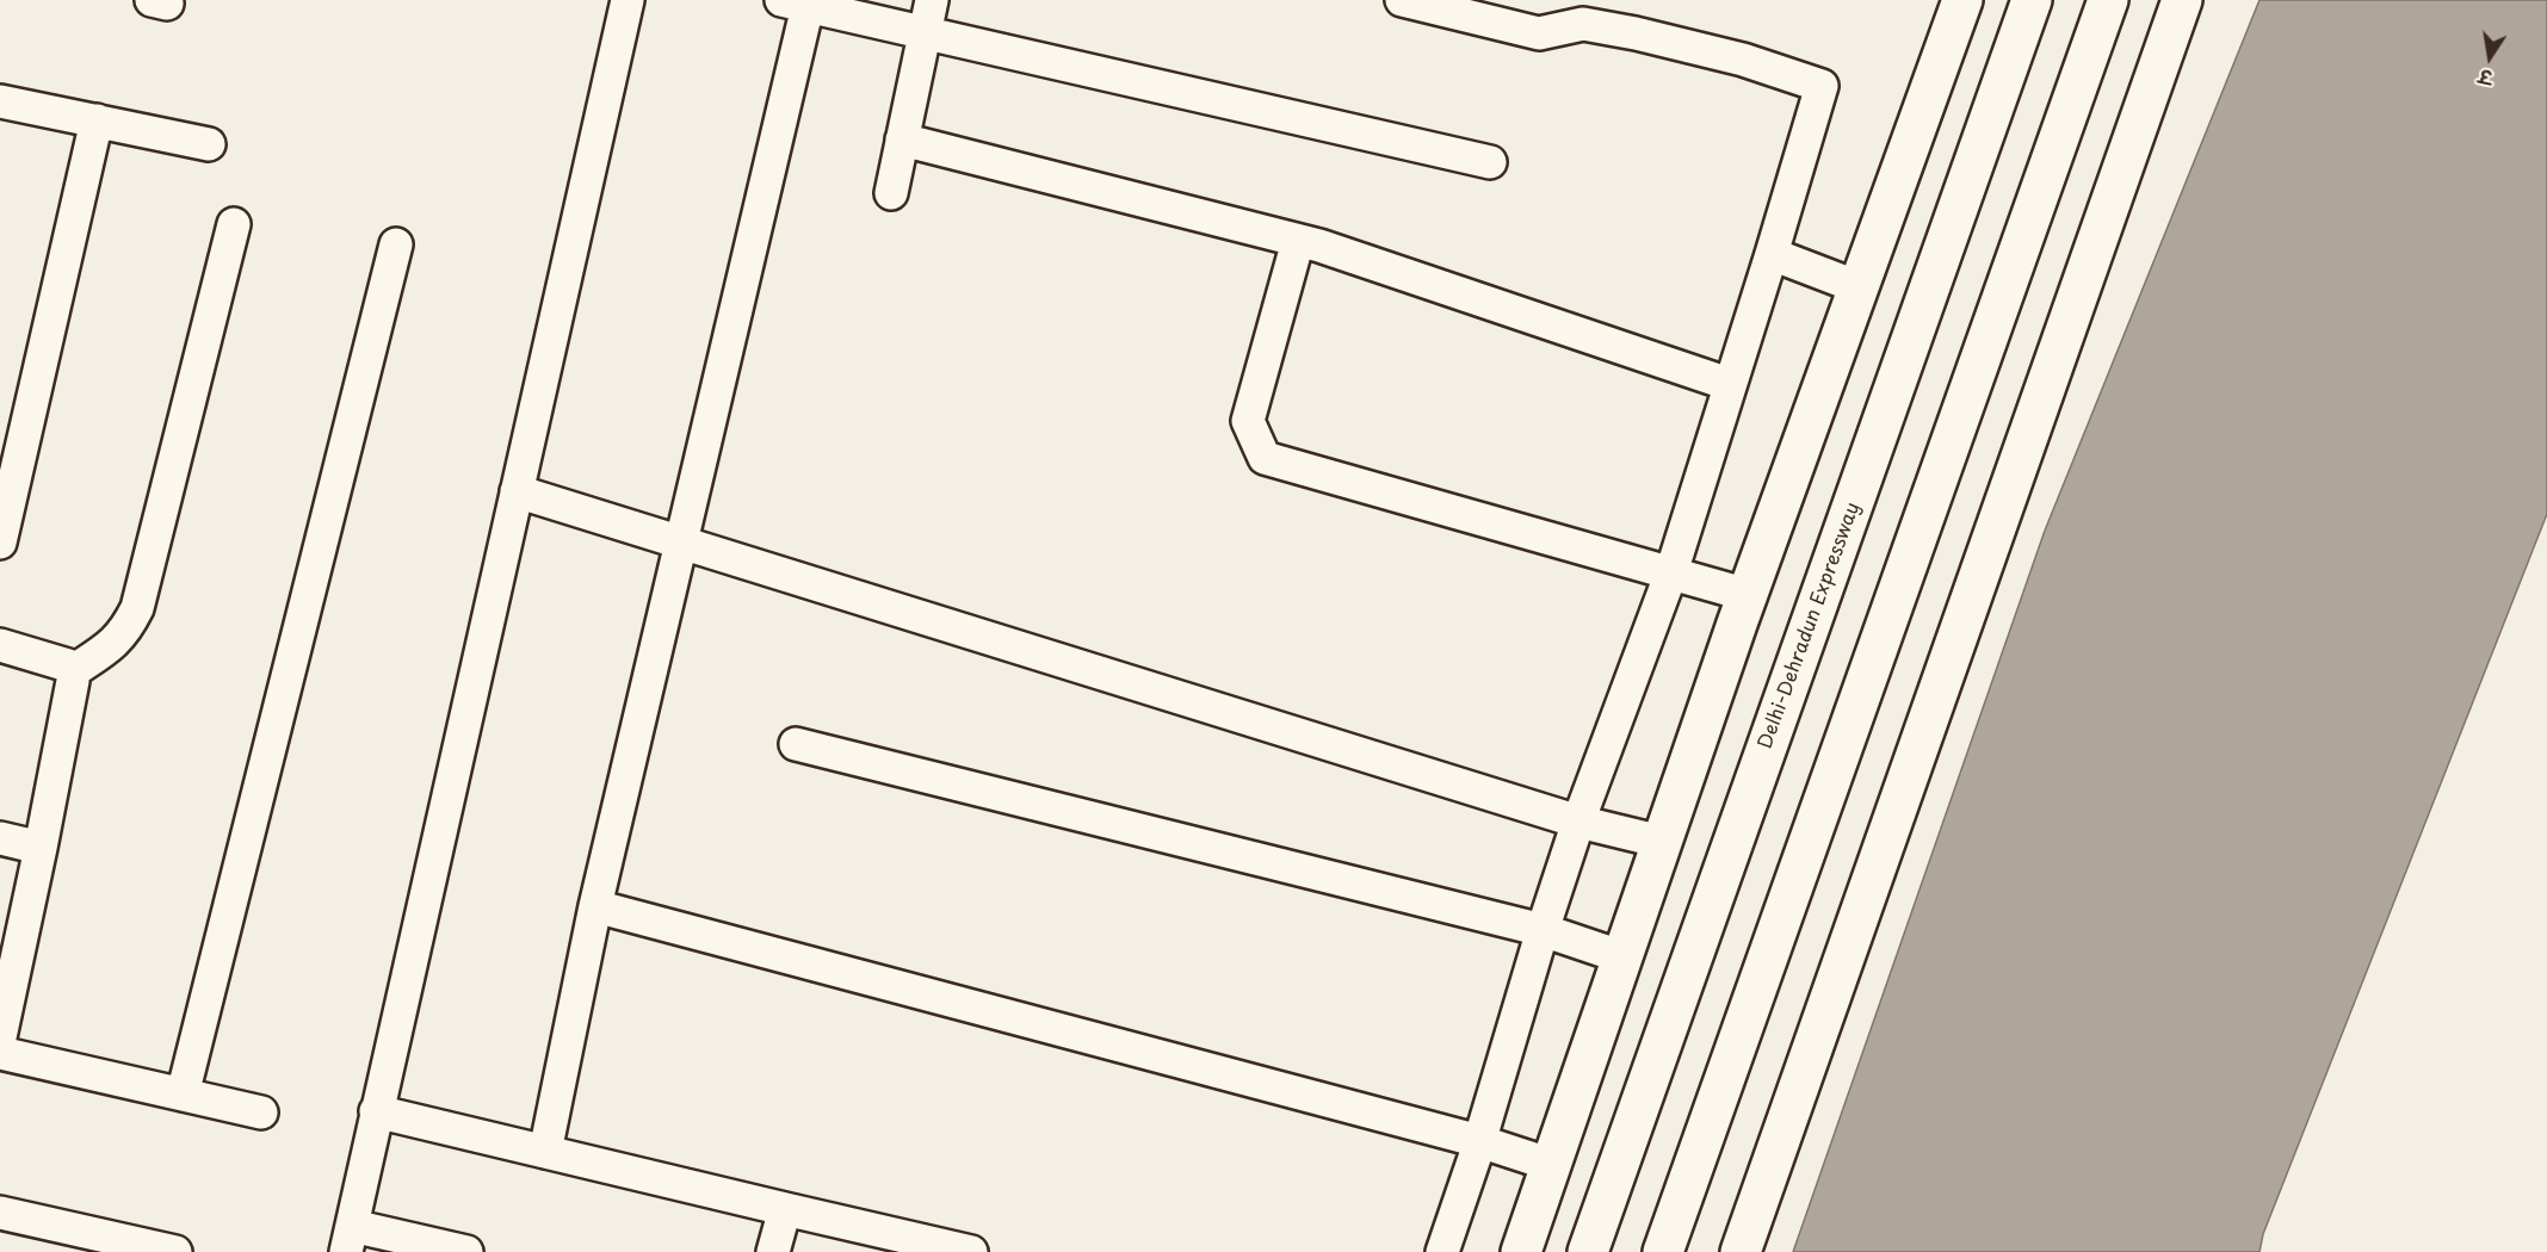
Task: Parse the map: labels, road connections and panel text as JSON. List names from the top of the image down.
{
  "streets": {
    "main road": ["Delhi-Dehradun Expressway"]
  },
  "north": "bottom"
}
